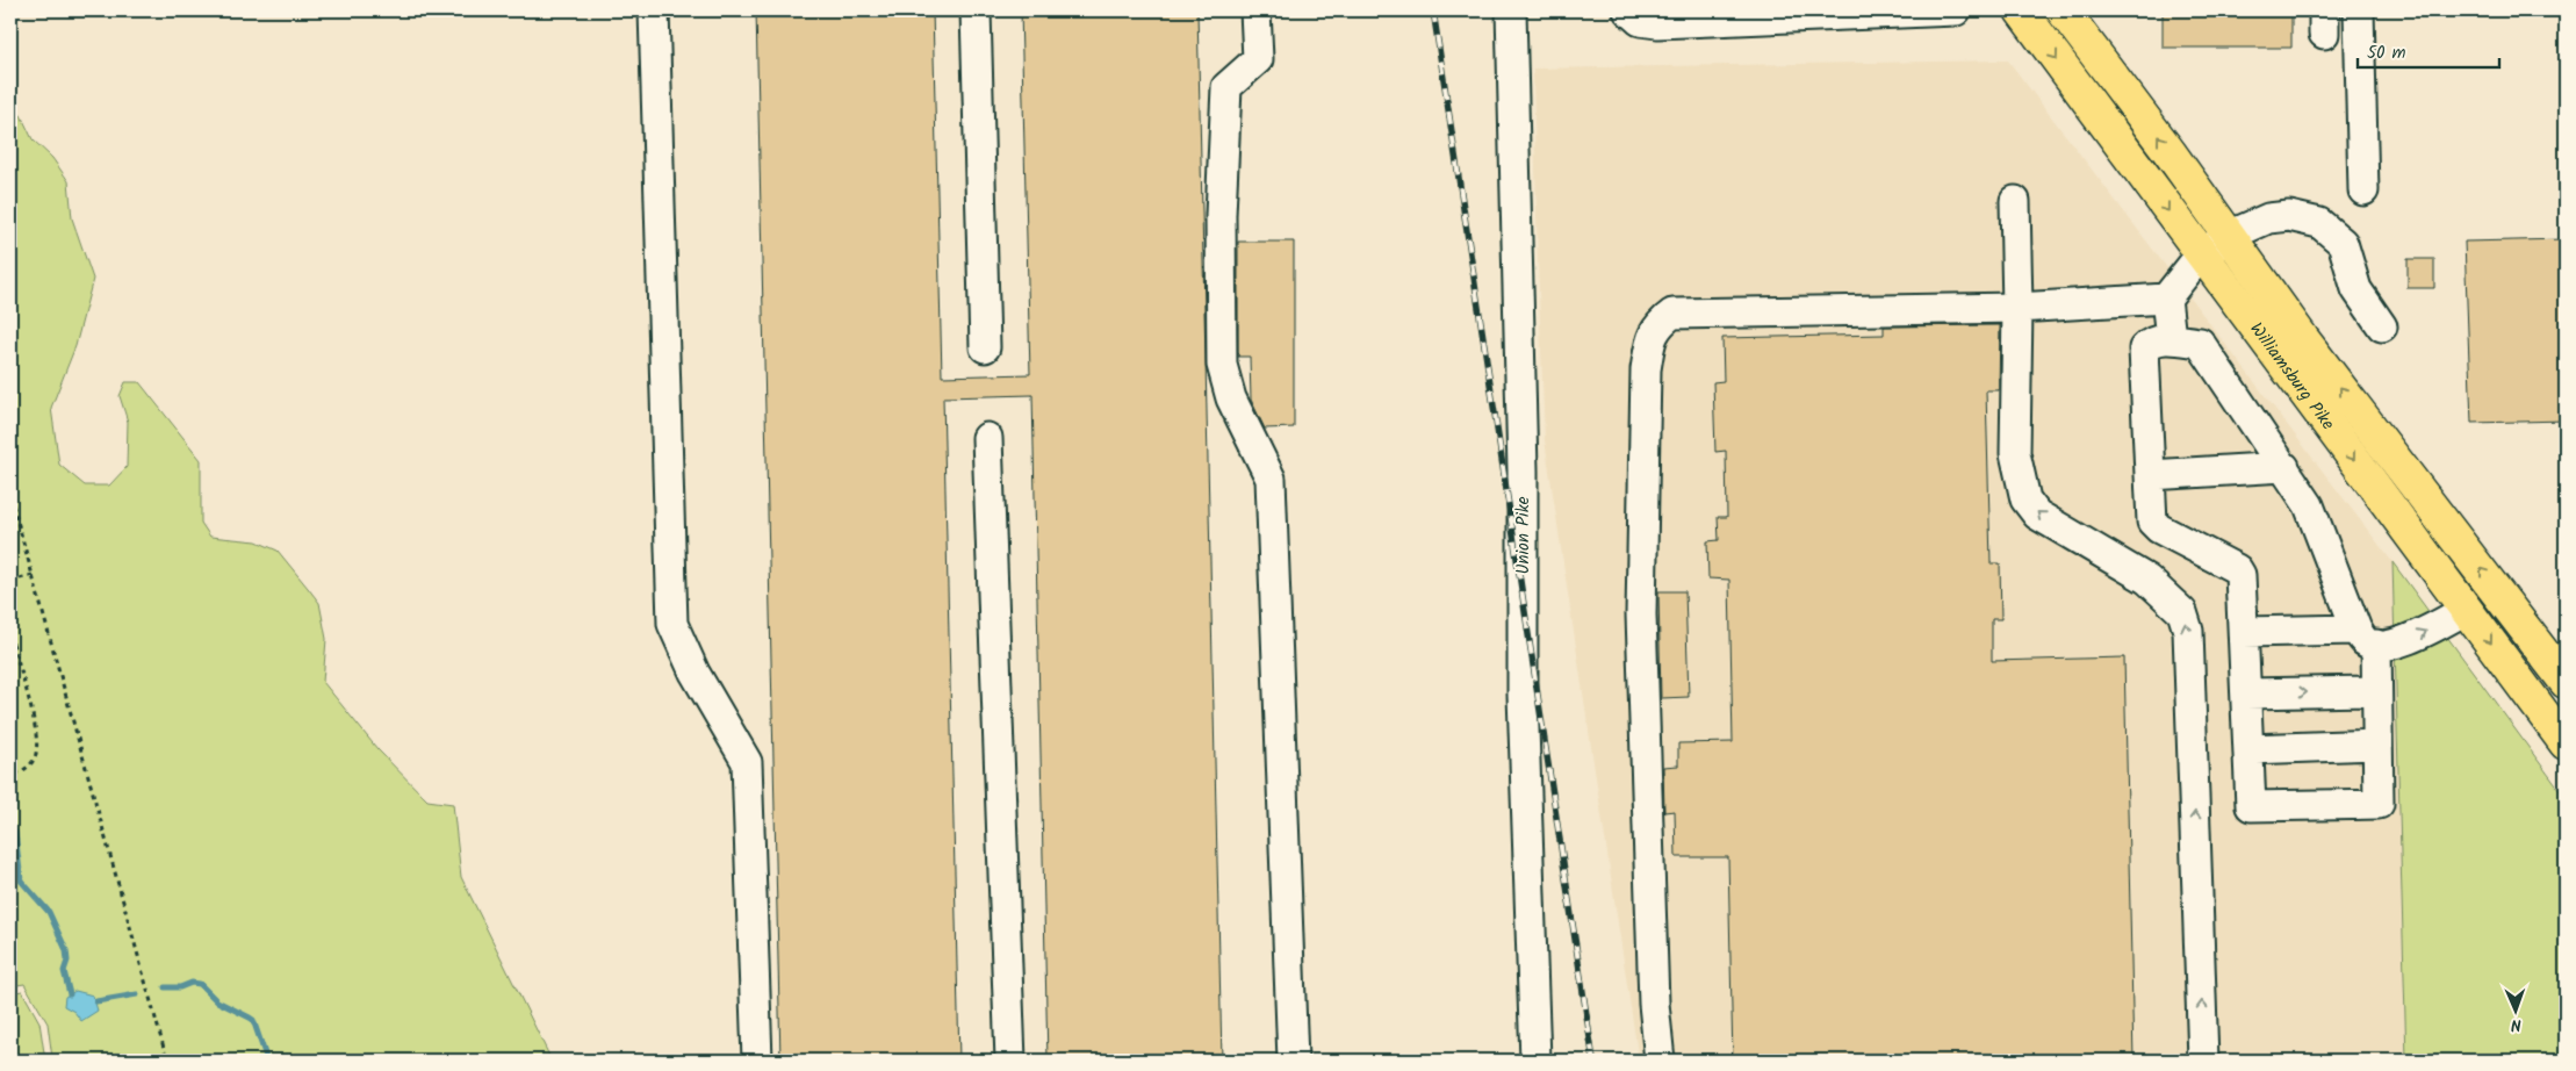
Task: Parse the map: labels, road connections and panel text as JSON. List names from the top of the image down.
{
  "streets": {
    "main road": ["Williamsburg Pike"],
    "street": ["Union Pike"]
  },
  "scale_bar": "50 m",
  "north": "bottom"
}
